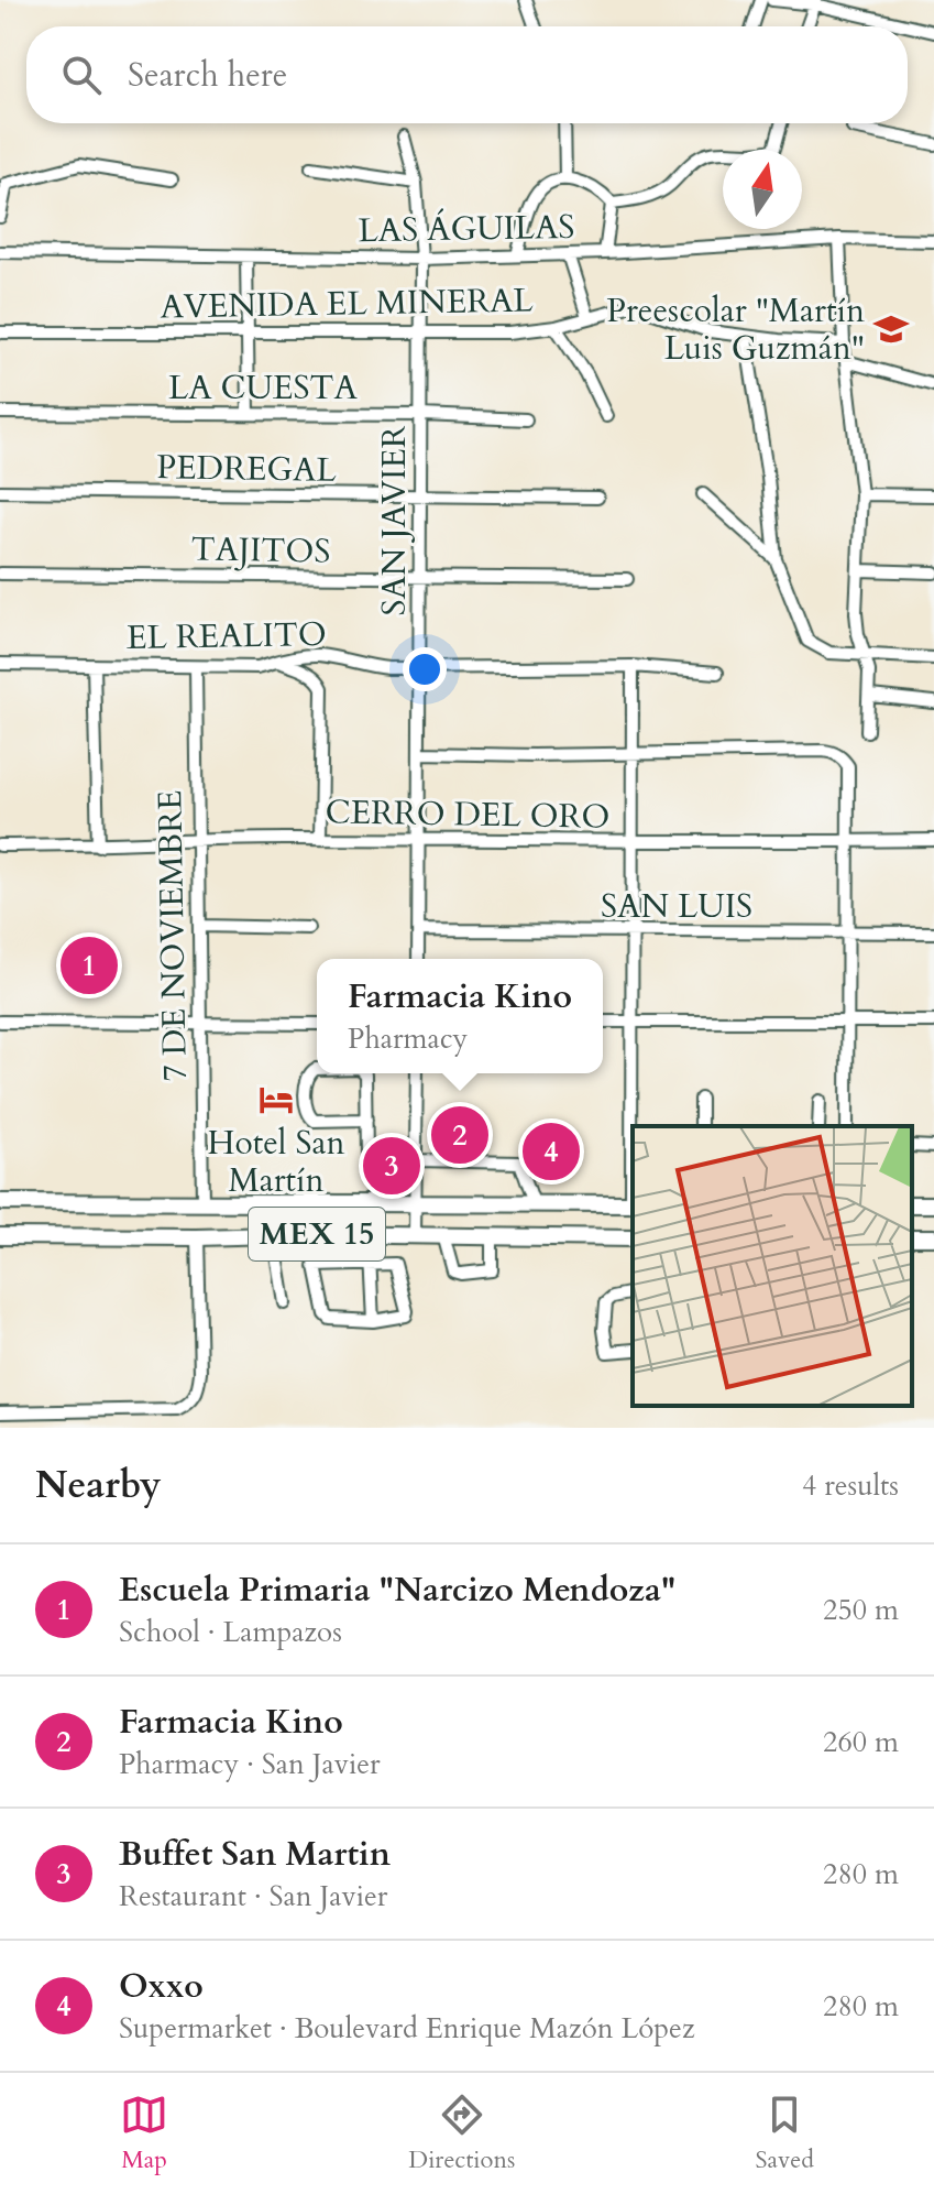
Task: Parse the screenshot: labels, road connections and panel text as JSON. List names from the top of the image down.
{
  "streets": {
    "main road": ["MEX 15"],
    "street": [
      "LAS ÁGUILAS",
      "AVENIDA EL MINERAL",
      "LA CUESTA",
      "PEDREGAL",
      "SAN JAVIER",
      "TAJITOS",
      "EL REALITO",
      "CERRO DEL ORO",
      "SAN LUIS",
      "7 DE NOVIEMBRE"
    ]
  },
  "crossings": [
    ["LAS ÁGUILAS", "SAN JAVIER"],
    ["AVENIDA EL MINERAL", "SAN JAVIER"],
    ["LA CUESTA", "SAN JAVIER"],
    ["PEDREGAL", "SAN JAVIER"],
    ["SAN JAVIER", "TAJITOS"],
    ["SAN JAVIER", "EL REALITO"],
    ["SAN JAVIER", "CERRO DEL ORO"],
    ["SAN JAVIER", "SAN LUIS"],
    ["EL REALITO", "7 DE NOVIEMBRE"],
    ["CERRO DEL ORO", "7 DE NOVIEMBRE"],
    ["7 DE NOVIEMBRE", "MEX 15"]
  ],
  "places": {
    "school or university": ["Preescolar \"Martín Luis Guzmán\""],
    "hotel": ["Hotel San Martín"]
  },
  "north": "top",
  "page": {
    "search": "Search here",
    "pins": [
      "1",
      "2",
      "4",
      "3"
    ],
    "popup": ["Farmacia Kino", "Pharmacy"],
    "heading": ["Nearby", "4 results"],
    "list": [
      {
        "mark": "1",
        "name": "Escuela Primaria \"Narcizo Mendoza\"",
        "note": "School · Lampazos",
        "value": "250 m"
      },
      {
        "mark": "2",
        "name": "Farmacia Kino",
        "note": "Pharmacy · San Javier",
        "value": "260 m"
      },
      {
        "mark": "3",
        "name": "Buffet San Martin",
        "note": "Restaurant · San Javier",
        "value": "280 m"
      },
      {
        "mark": "4",
        "name": "Oxxo",
        "note": "Supermarket · Boulevard Enrique Mazón López",
        "value": "280 m"
      }
    ],
    "nav": ["Map", "Directions", "Saved"]
  }
}
